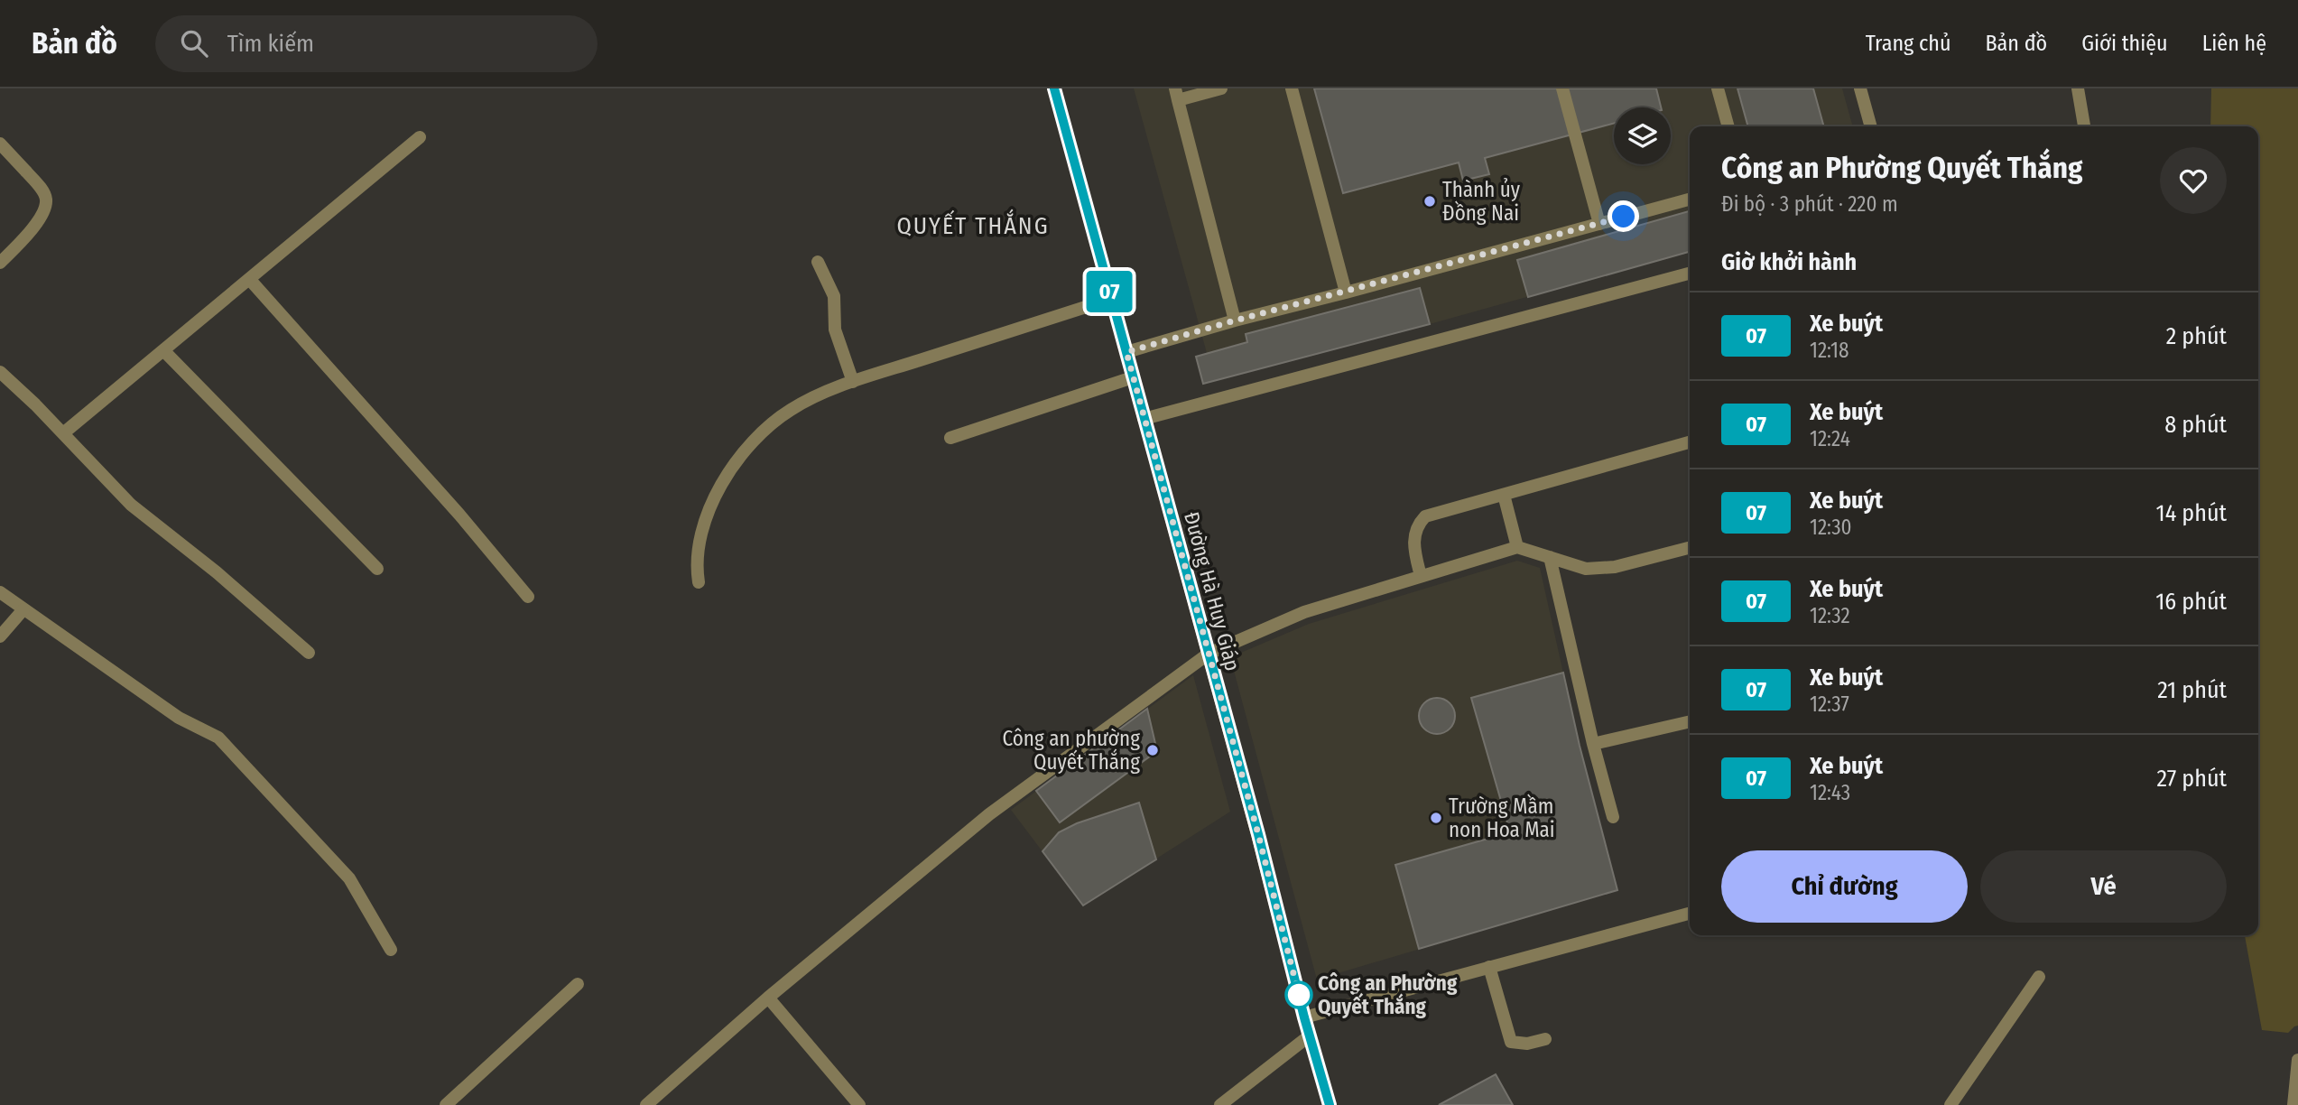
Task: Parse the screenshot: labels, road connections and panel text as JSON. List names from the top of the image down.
{
  "streets": {
    "main road": ["Đường Hà Huy Giáp"]
  },
  "districts": ["QUYẾT THẮNG"],
  "places": [
    "Thành ủy Đồng Nai",
    "Công an phường Quyết Thắng",
    "Trường Mầm non Hoa Mai",
    "Công an Phường Quyết Thắng"
  ],
  "lines": ["bus line 07"],
  "page": {
    "header": "Bản đồ",
    "search": "Tìm kiếm",
    "nav": [
      "Trang chủ",
      "Bản đồ",
      "Giới thiệu",
      "Liên hệ"
    ],
    "on_map": "07",
    "heading": [
      ["Công an Phường Quyết Thắng", "Đi bộ · 3 phút · 220 m"],
      "Giờ khởi hành"
    ],
    "list": [
      {
        "mark": "07",
        "name": "Xe buýt",
        "note": "12:18",
        "value": "2 phút"
      },
      {
        "mark": "07",
        "name": "Xe buýt",
        "note": "12:24",
        "value": "8 phút"
      },
      {
        "mark": "07",
        "name": "Xe buýt",
        "note": "12:30",
        "value": "14 phút"
      },
      {
        "mark": "07",
        "name": "Xe buýt",
        "note": "12:32",
        "value": "16 phút"
      },
      {
        "mark": "07",
        "name": "Xe buýt",
        "note": "12:37",
        "value": "21 phút"
      },
      {
        "mark": "07",
        "name": "Xe buýt",
        "note": "12:43",
        "value": "27 phút"
      }
    ],
    "buttons": ["Chỉ đường", "Vé"]
  }
}
